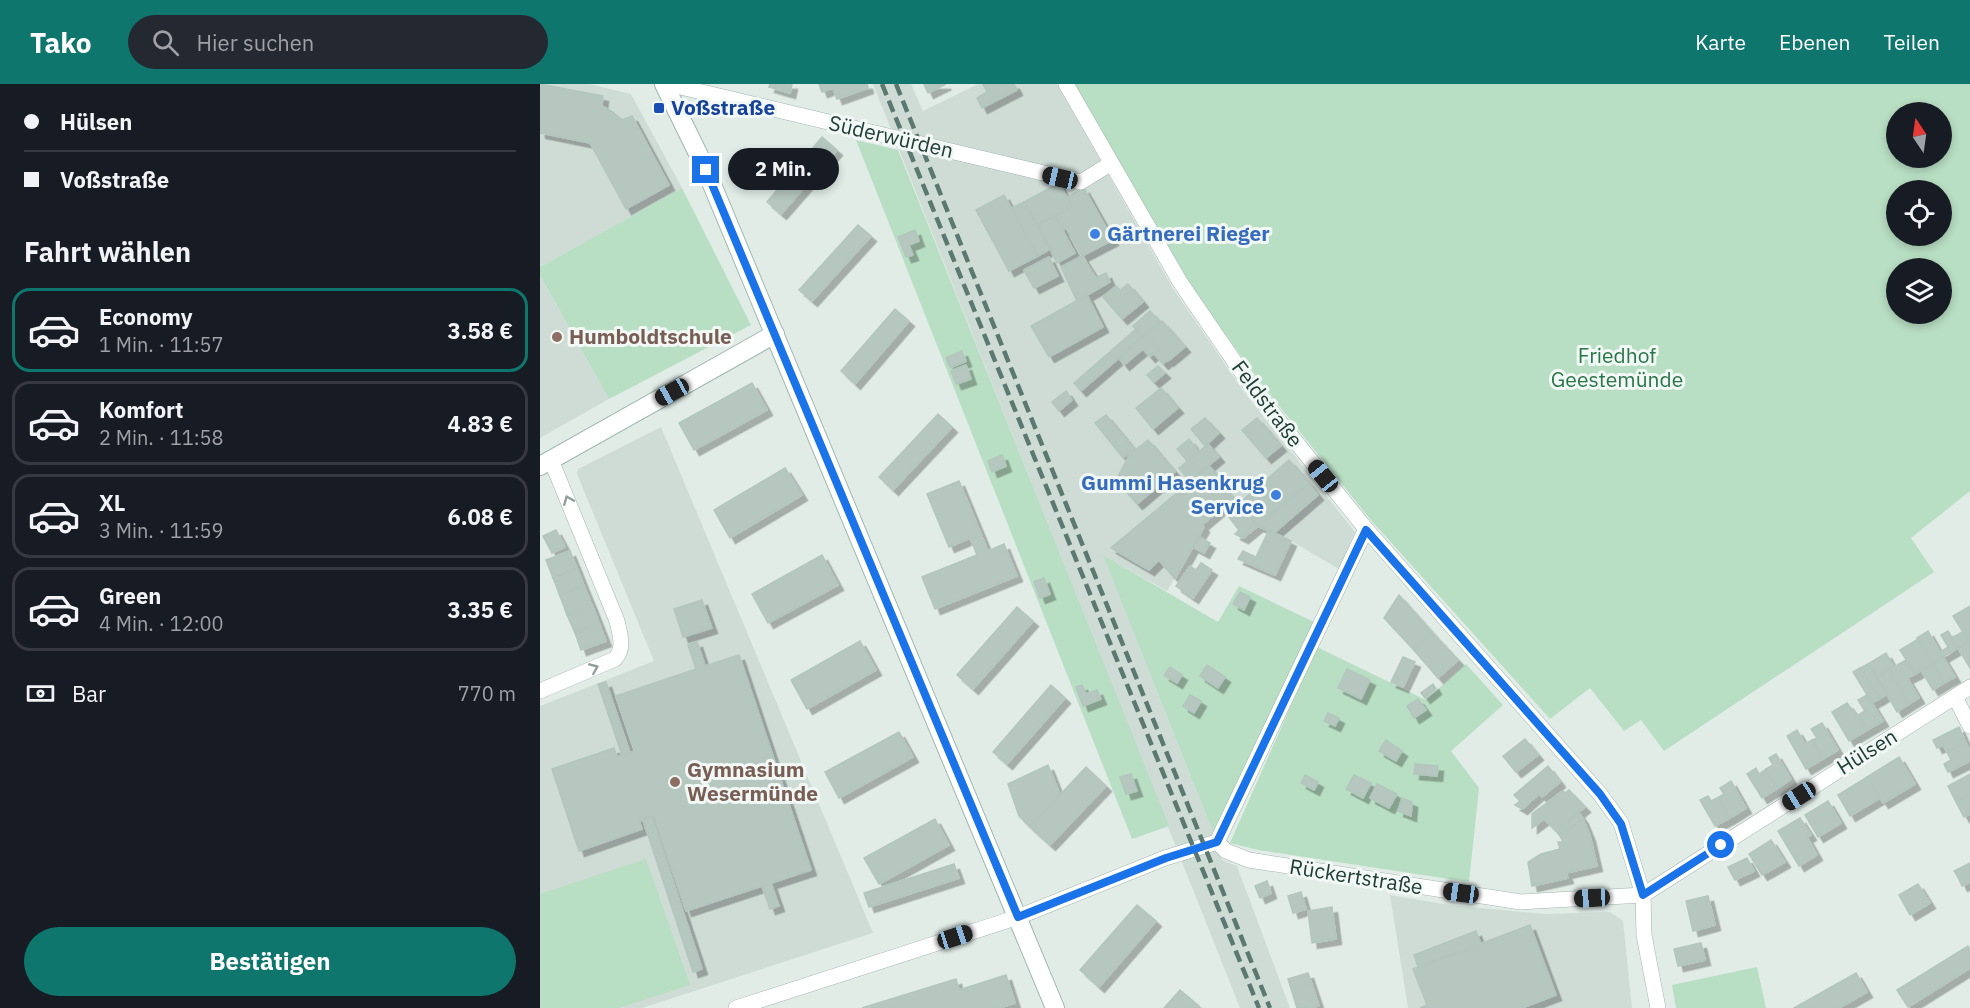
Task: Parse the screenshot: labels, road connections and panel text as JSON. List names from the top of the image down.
{
  "streets": {
    "street": [
      "Süderwürden",
      "Feldstraße",
      "Hülsen",
      "Rückertstraße"
    ]
  },
  "crossings": [
    ["Süderwürden", "Feldstraße"],
    ["Feldstraße", "Hülsen"],
    ["Feldstraße", "Rückertstraße"],
    ["Hülsen", "Rückertstraße"]
  ],
  "parks": ["Friedhof Geestemünde"],
  "places": {
    "transit": ["Voßstraße"],
    "other": [
      "Gärtnerei Rieger",
      "Humboldtschule",
      "Gummi Hasenkrug Service",
      "Gymnasium Wesermünde"
    ]
  },
  "north": "top",
  "page": {
    "header": "Tako",
    "search": "Hier suchen",
    "nav": ["Karte", "Ebenen", "Teilen"],
    "banner": ["Hülsen", "Voßstraße"],
    "bubble": "2 Min.",
    "heading": "Fahrt wählen",
    "list": [
      {
        "name": "Economy",
        "note": "1 Min. · 11:57",
        "value": "3.58 €"
      },
      {
        "name": "Komfort",
        "note": "2 Min. · 11:58",
        "value": "4.83 €"
      },
      {
        "name": "XL",
        "note": "3 Min. · 11:59",
        "value": "6.08 €"
      },
      {
        "name": "Green",
        "note": "4 Min. · 12:00",
        "value": "3.35 €"
      }
    ],
    "pay": ["Bar", "770 m"],
    "buttons": "Bestätigen"
  }
}
